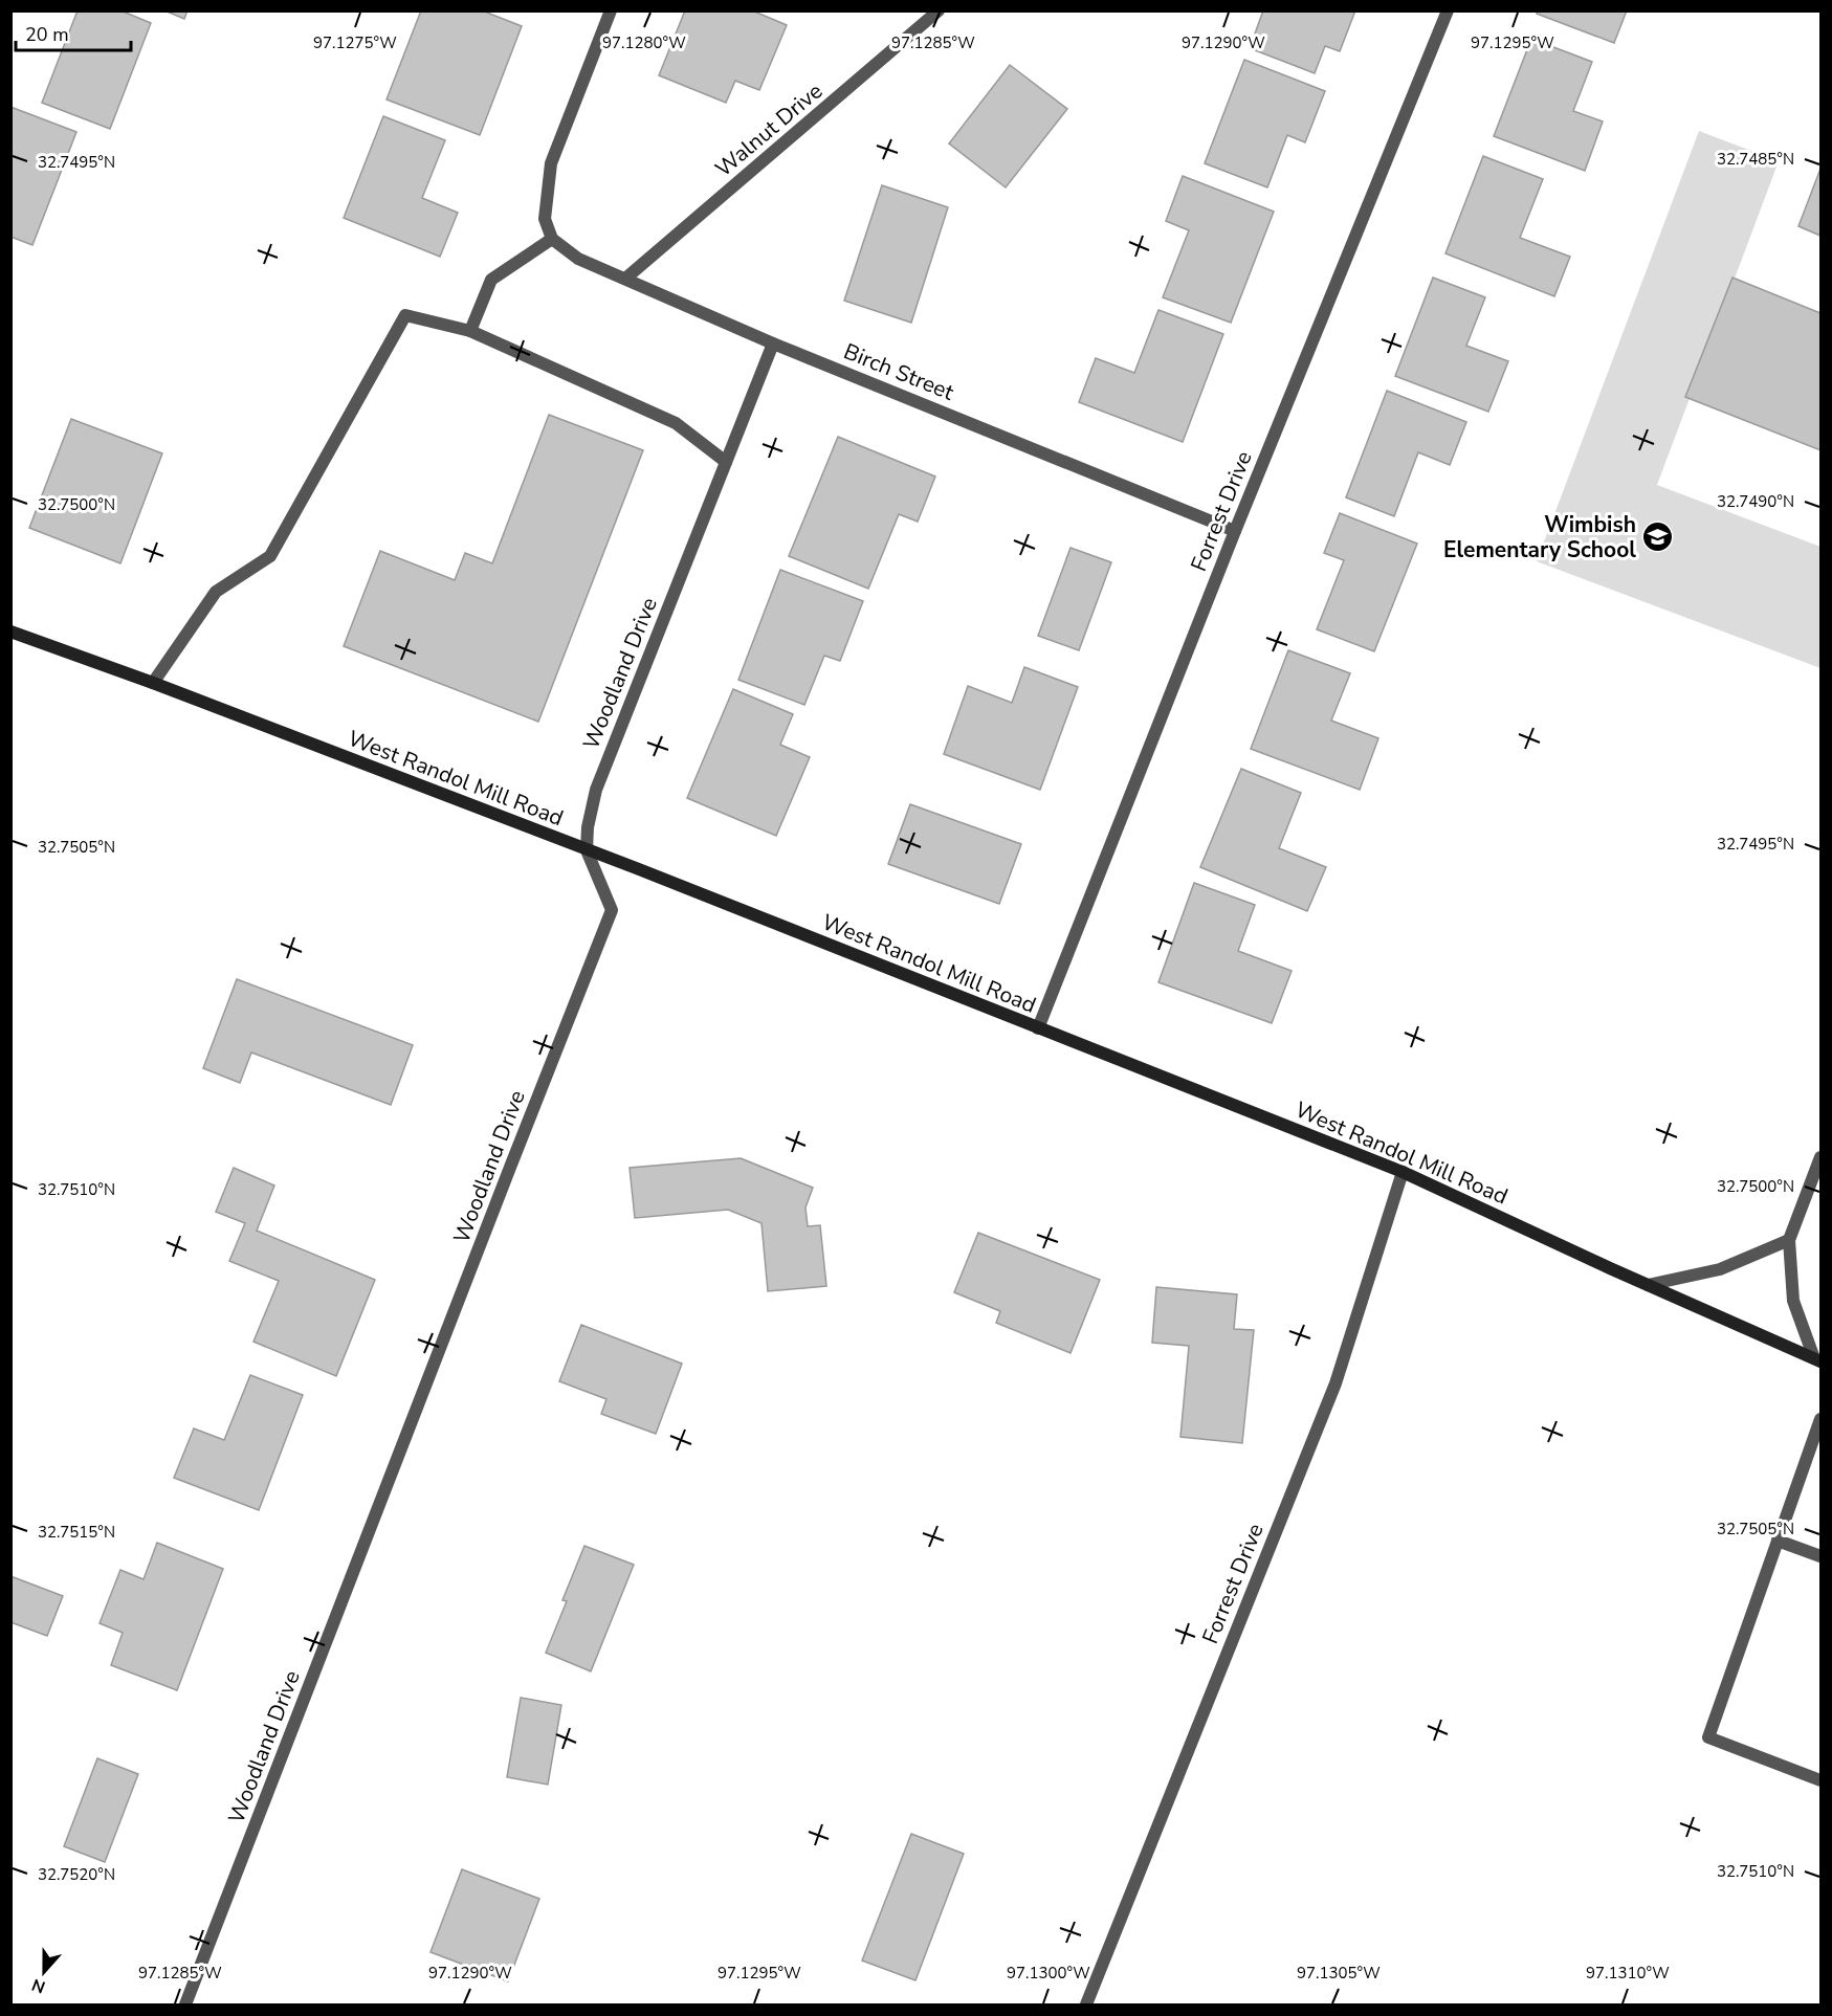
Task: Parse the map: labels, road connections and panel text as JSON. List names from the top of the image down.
{
  "streets": {
    "main road": ["West Randol Mill Road"],
    "street": [
      "Walnut Drive",
      "Birch Street",
      "Forrest Drive",
      "Woodland Drive"
    ]
  },
  "crossings": [
    ["Walnut Drive", "Birch Street"],
    ["Birch Street", "Forrest Drive"],
    ["Birch Street", "Woodland Drive"],
    ["Forrest Drive", "West Randol Mill Road"],
    ["Woodland Drive", "West Randol Mill Road"]
  ],
  "places": {
    "school or university": ["Wimbish Elementary School"]
  },
  "scale_bar": "20 m",
  "north": "bottom",
  "coordinates": [
    "97.1275°W",
    "97.1280°W",
    "97.1285°W",
    "97.1290°W",
    "97.1295°W",
    "32.7485°N",
    "32.7495°N",
    "32.7490°N",
    "32.7500°N",
    "32.7505°N",
    "32.7510°N",
    "32.7515°N",
    "32.7520°N",
    "97.1300°W",
    "97.1305°W",
    "97.1310°W"
  ]
}
